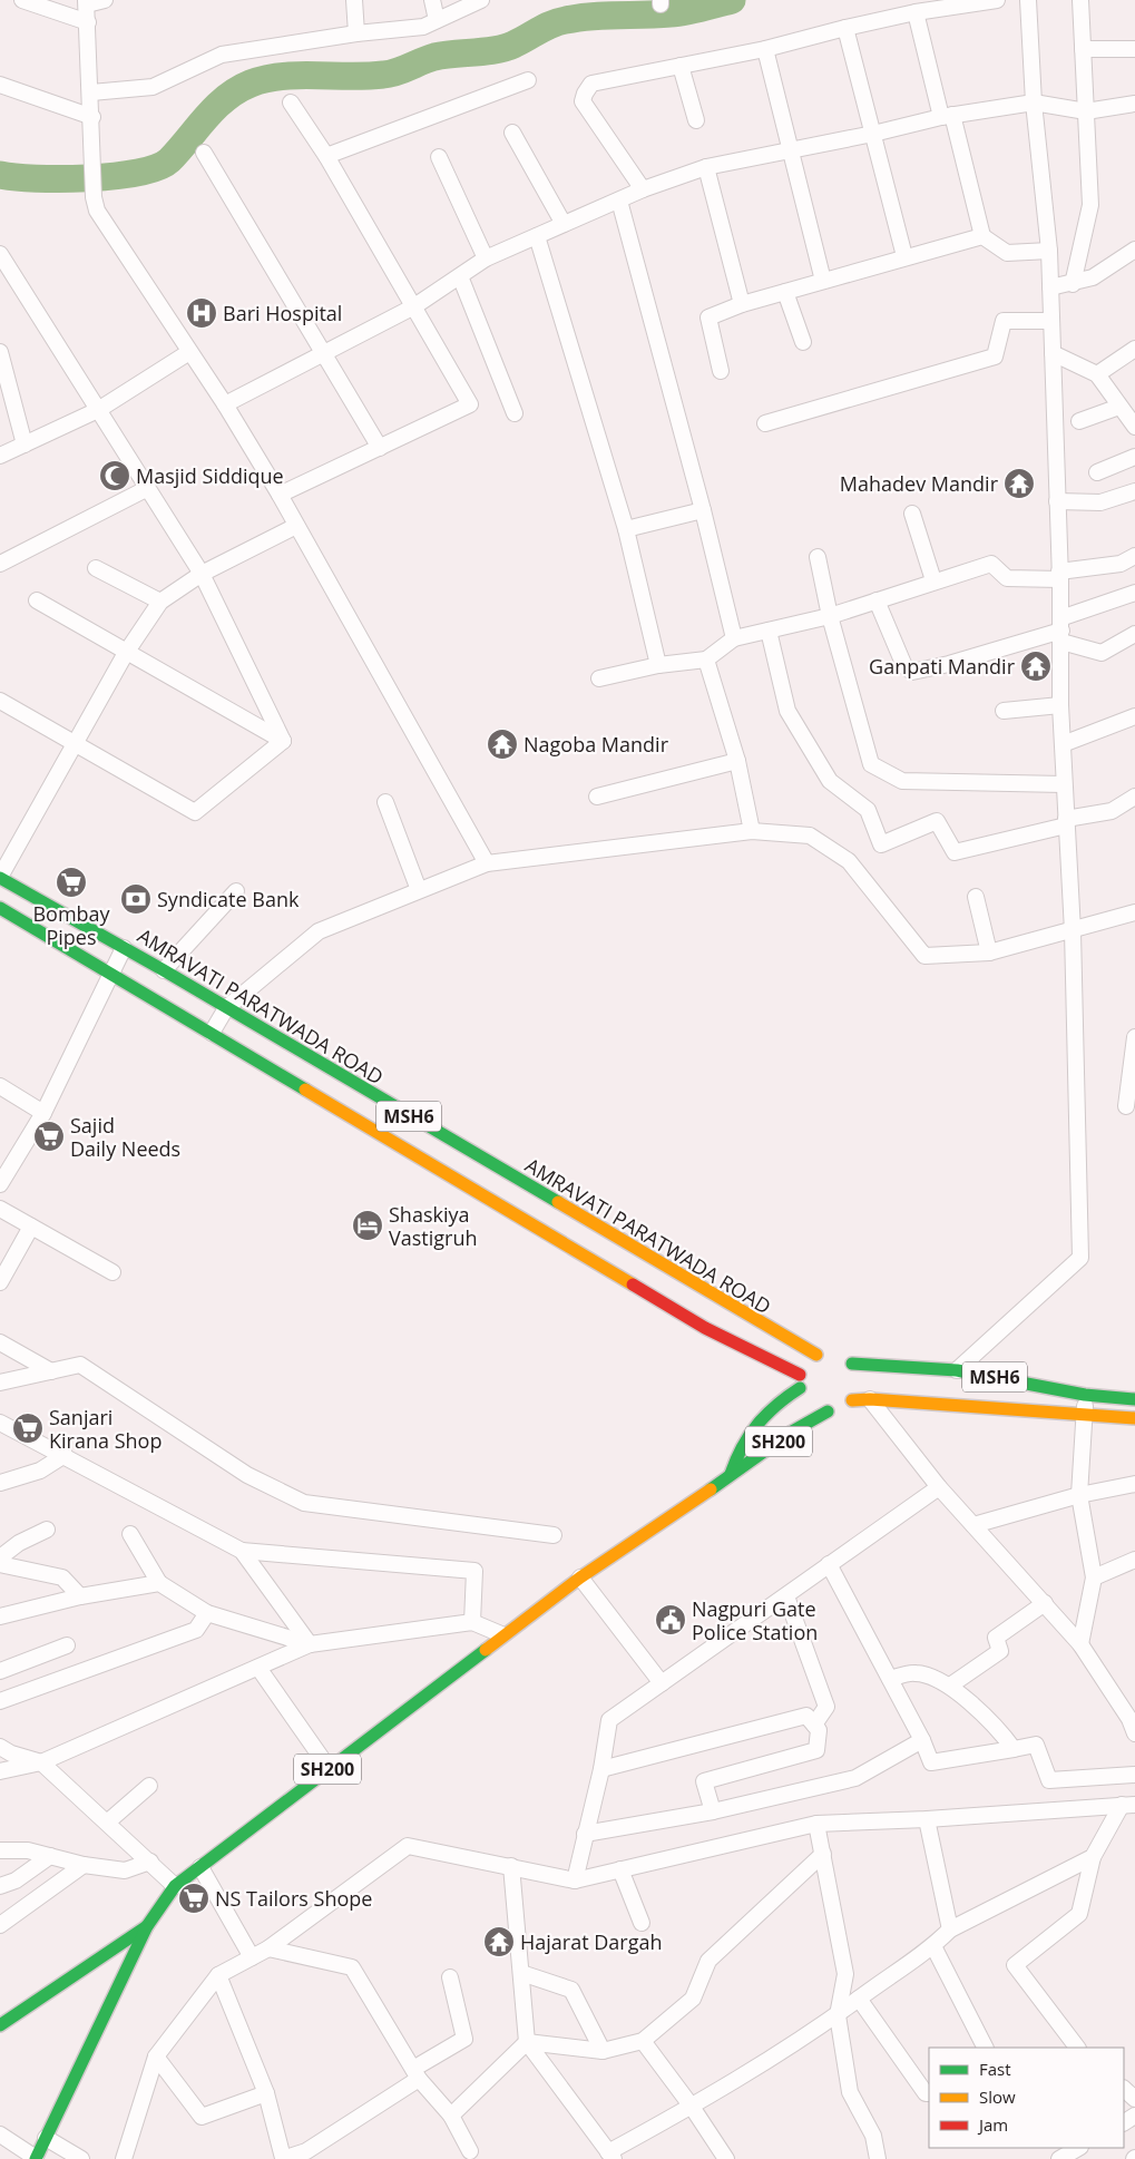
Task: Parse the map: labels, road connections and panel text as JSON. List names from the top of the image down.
{
  "streets": {
    "main road": ["AMRAVATI PARATWADA ROAD", "MSH6", "SH200"]
  },
  "crossings": [
    ["AMRAVATI PARATWADA ROAD", "MSH6"],
    ["MSH6", "SH200"]
  ],
  "places": {
    "hospital": ["Bari Hospital"],
    "mosque": ["Masjid Siddique"],
    "temple": [
      "Mahadev Mandir",
      "Ganpati Mandir",
      "Nagoba Mandir",
      "Hajarat Dargah"
    ],
    "supermarket": [
      "Bombay Pipes",
      "Sajid Daily Needs",
      "Sanjari Kirana Shop",
      "NS Tailors Shope"
    ],
    "bank": ["Syndicate Bank"],
    "hotel": ["Shaskiya Vastigruh"],
    "public building": ["Nagpuri Gate Police Station"]
  },
  "legend": ["Fast", "Slow", "Jam"]
}
